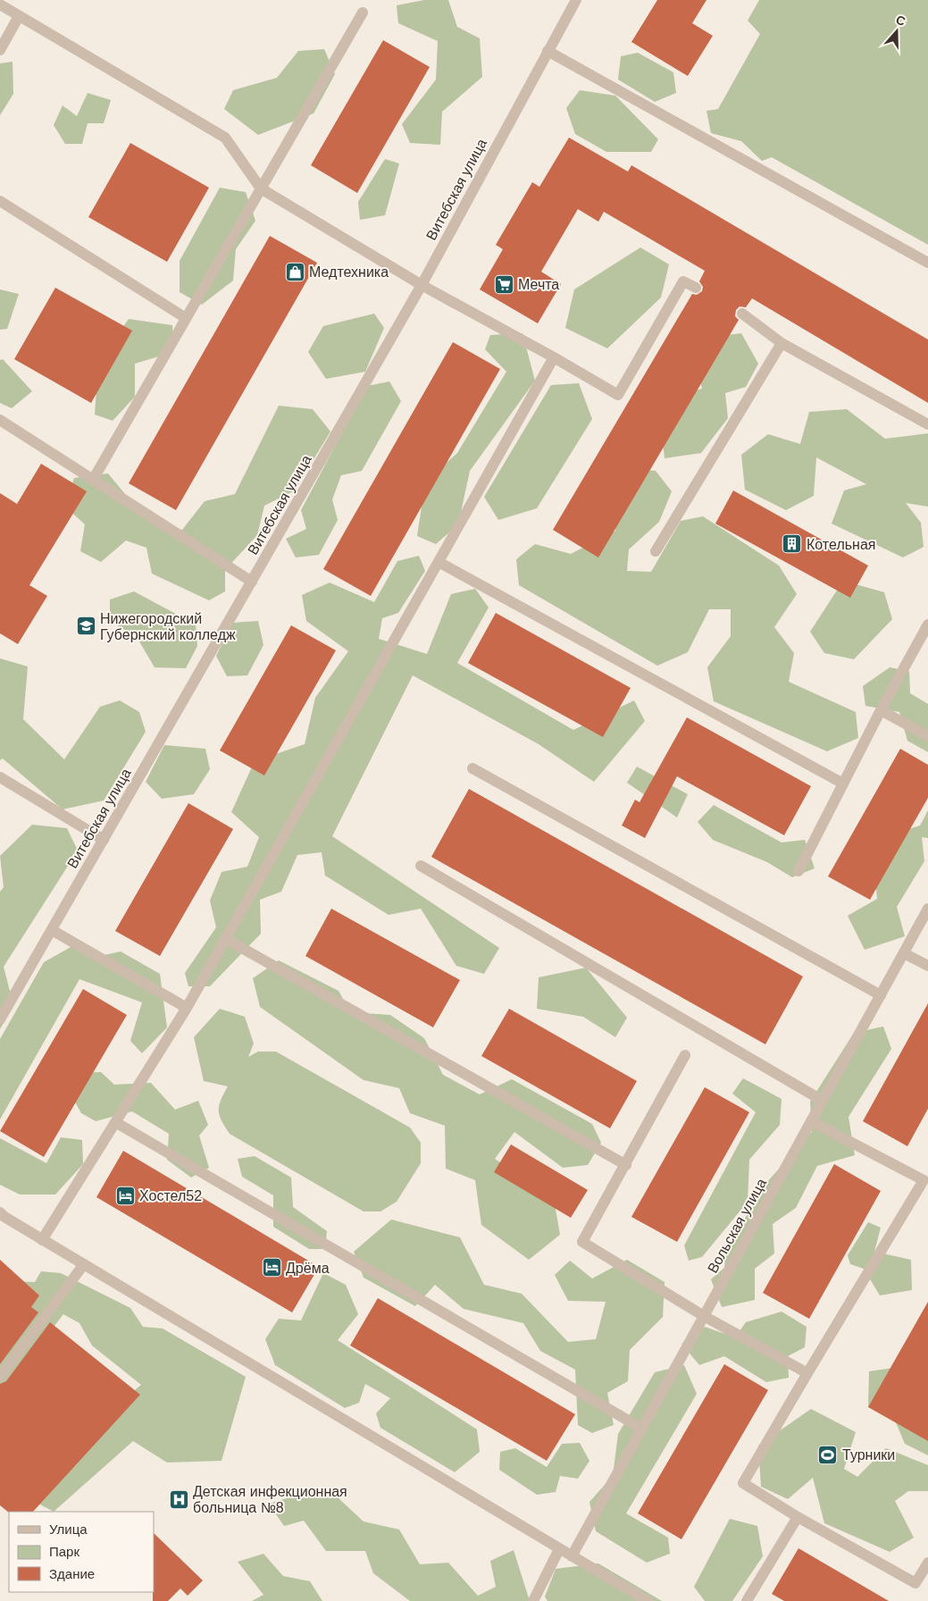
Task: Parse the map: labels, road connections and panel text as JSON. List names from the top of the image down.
{
  "streets": {
    "street": ["Витебская улица", "Вольская улица"]
  },
  "places": {
    "shop": ["Медтехника"],
    "supermarket": ["Мечта"],
    "building": ["Котельная"],
    "school or university": ["Нижегородский Губернский колледж"],
    "hotel": ["Хостел52", "Дрёма"],
    "sports": ["Турники"],
    "hospital": ["Детская инфекционная больница №8"]
  },
  "legend": ["Улица", "Парк", "Здание"],
  "north": "top"
}
